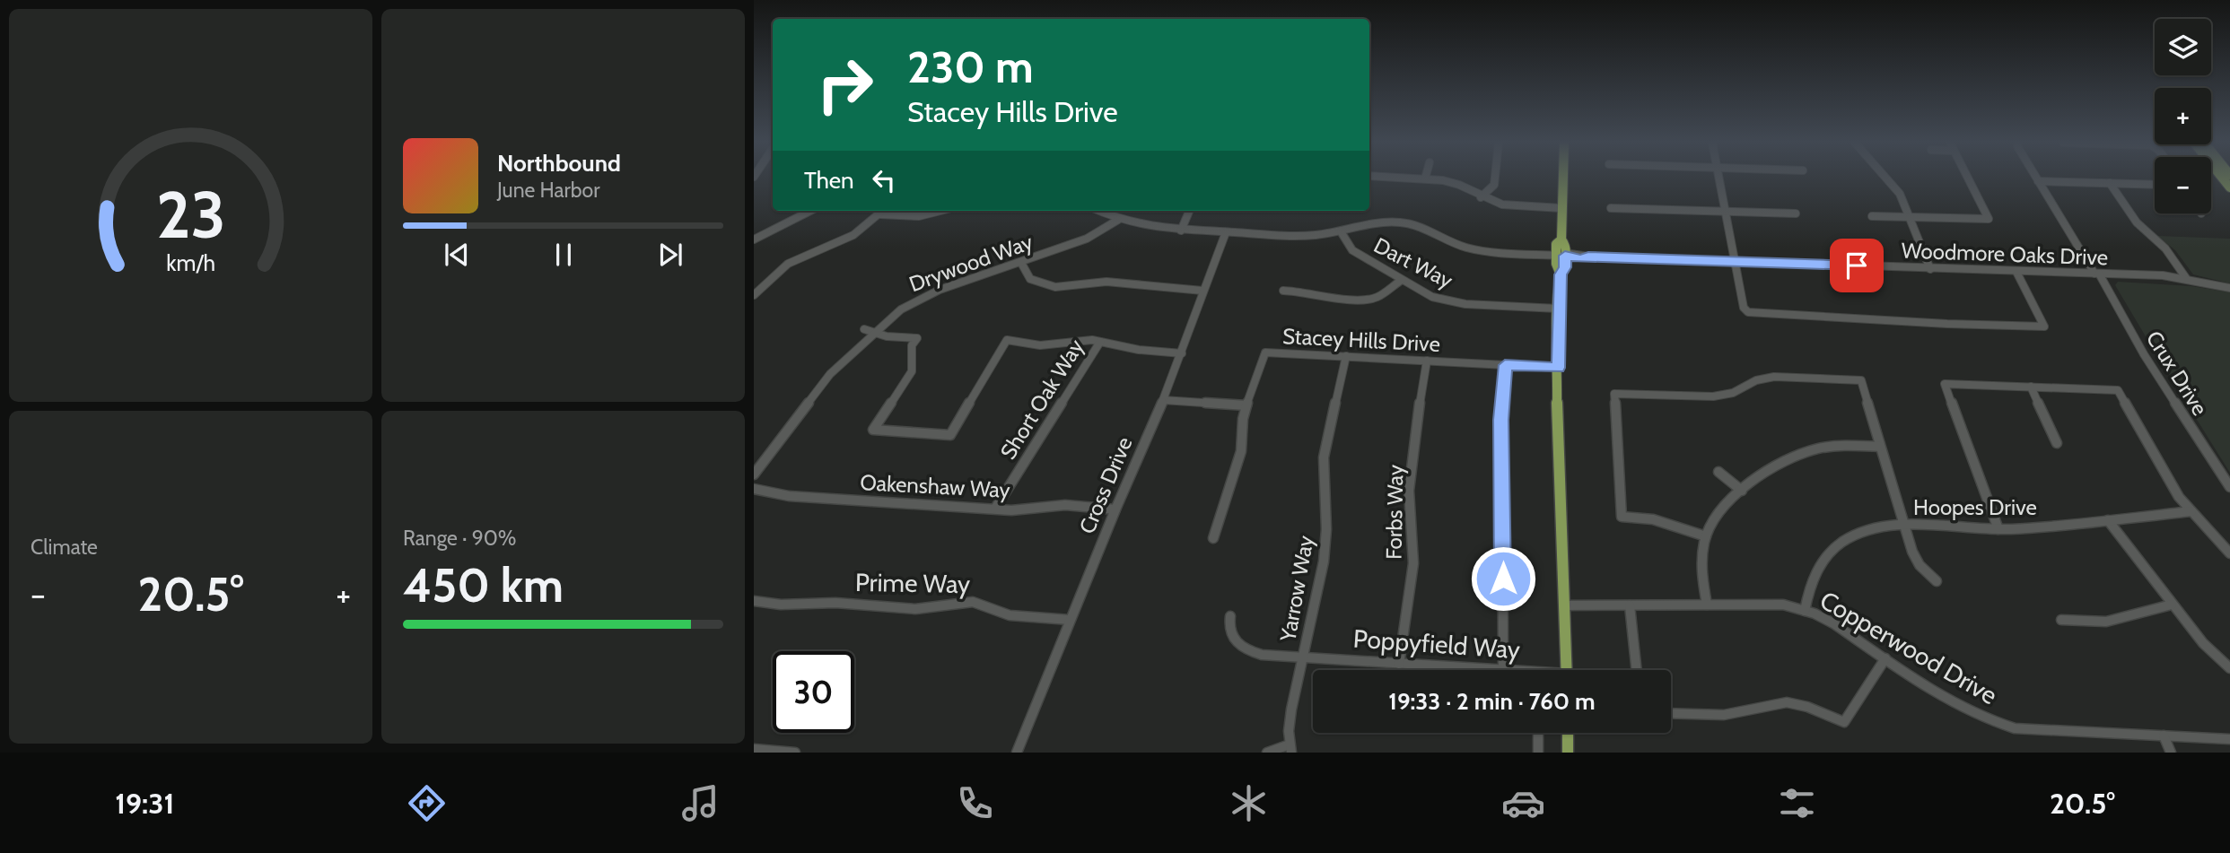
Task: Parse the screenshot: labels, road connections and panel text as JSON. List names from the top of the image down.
{
  "streets": {
    "street": [
      "Woodmore Oaks Drive",
      "Drywood Way",
      "Dart Way",
      "Stacey Hills Drive",
      "Crux Drive",
      "Short Oak Way",
      "Cross Drive",
      "Oakenshaw Way",
      "Hoopes Drive",
      "Forbs Way",
      "Prime Way",
      "Yarrow Way",
      "Poppyfield Way",
      "Copperwood Drive"
    ]
  },
  "crossings": [
    ["Woodmore Oaks Drive", "Drywood Way"],
    ["Woodmore Oaks Drive", "Dart Way"],
    ["Woodmore Oaks Drive", "Crux Drive"],
    ["Woodmore Oaks Drive", "Cross Drive"],
    ["Stacey Hills Drive", "Forbs Way"],
    ["Stacey Hills Drive", "Yarrow Way"],
    ["Short Oak Way", "Oakenshaw Way"],
    ["Cross Drive", "Oakenshaw Way"],
    ["Cross Drive", "Prime Way"],
    ["Hoopes Drive", "Copperwood Drive"],
    ["Forbs Way", "Poppyfield Way"],
    ["Yarrow Way", "Poppyfield Way"]
  ],
  "page": {
    "map_buttons": ["+", "−"],
    "turn": ["230 m", "Stacey Hills Drive"],
    "song": ["Northbound", "June Harbor"],
    "then": "Then",
    "tile": [
      "Climate",
      ["Range · 90%", "450 km"]
    ],
    "heat": ["−", "20.5°", "+"],
    "limit": "30",
    "trip": "19:33 · 2 min · 760 m",
    "tabs": ["19:31", "20.5°"],
    "gauge": ["23", "km/h"]
  }
}
